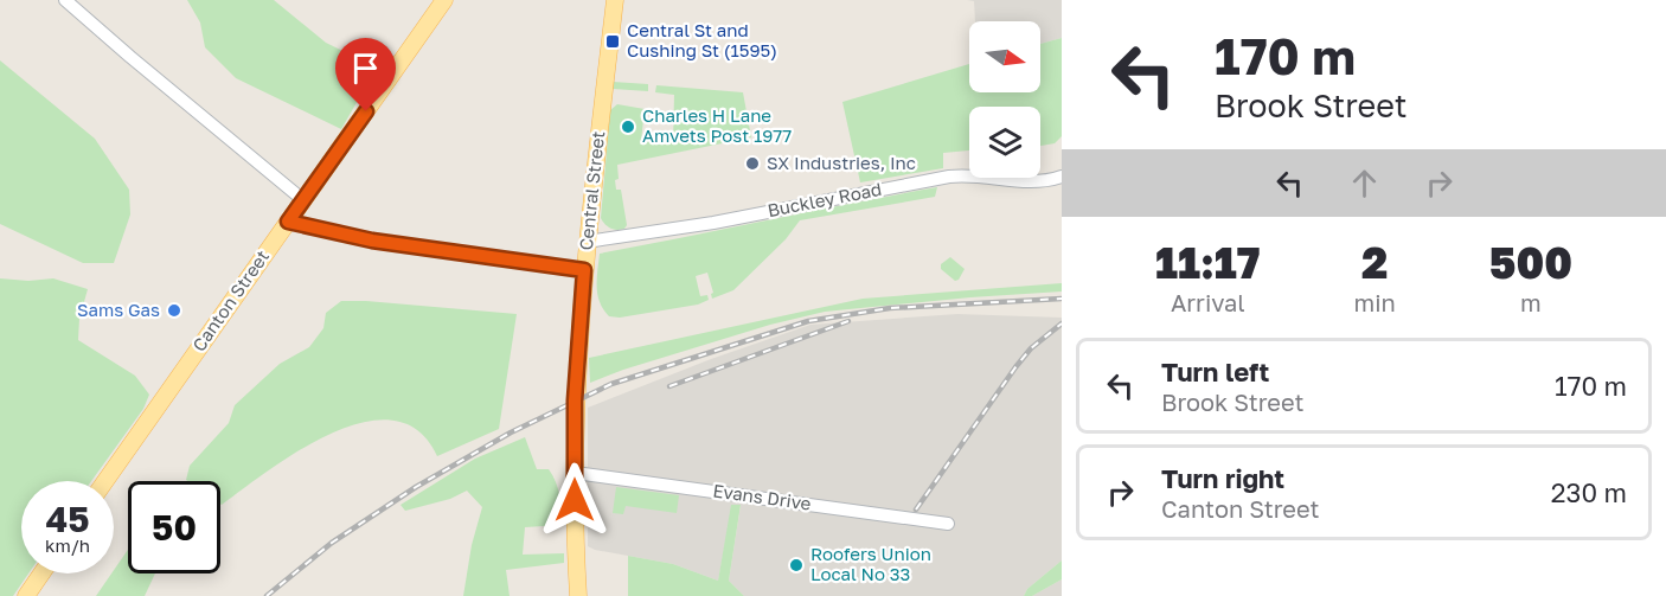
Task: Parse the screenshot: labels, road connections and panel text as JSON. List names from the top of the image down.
{
  "streets": {
    "main road": ["Central Street", "Canton Street"],
    "street": ["Buckley Road", "Evans Drive"]
  },
  "crossings": [
    ["Central Street", "Buckley Road"],
    ["Central Street", "Evans Drive"]
  ],
  "places": {
    "transit": ["Central St and Cushing St (1595)"],
    "other": [
      "Charles H Lane Amvets Post 1977",
      "SX Industries, Inc",
      "Sams Gas",
      "Roofers Union Local No 33"
    ]
  },
  "north": "right",
  "page": {
    "turn": ["170 m", "Brook Street"],
    "eta": [
      "11:17",
      "Arrival",
      "2",
      "min",
      "500",
      "m"
    ],
    "list": [
      {
        "name": "Turn left",
        "note": "Brook Street",
        "value": "170 m"
      },
      {
        "name": "Turn right",
        "note": "Canton Street",
        "value": "230 m"
      }
    ],
    "speed": "45 km/h",
    "limit": "50"
  }
}
